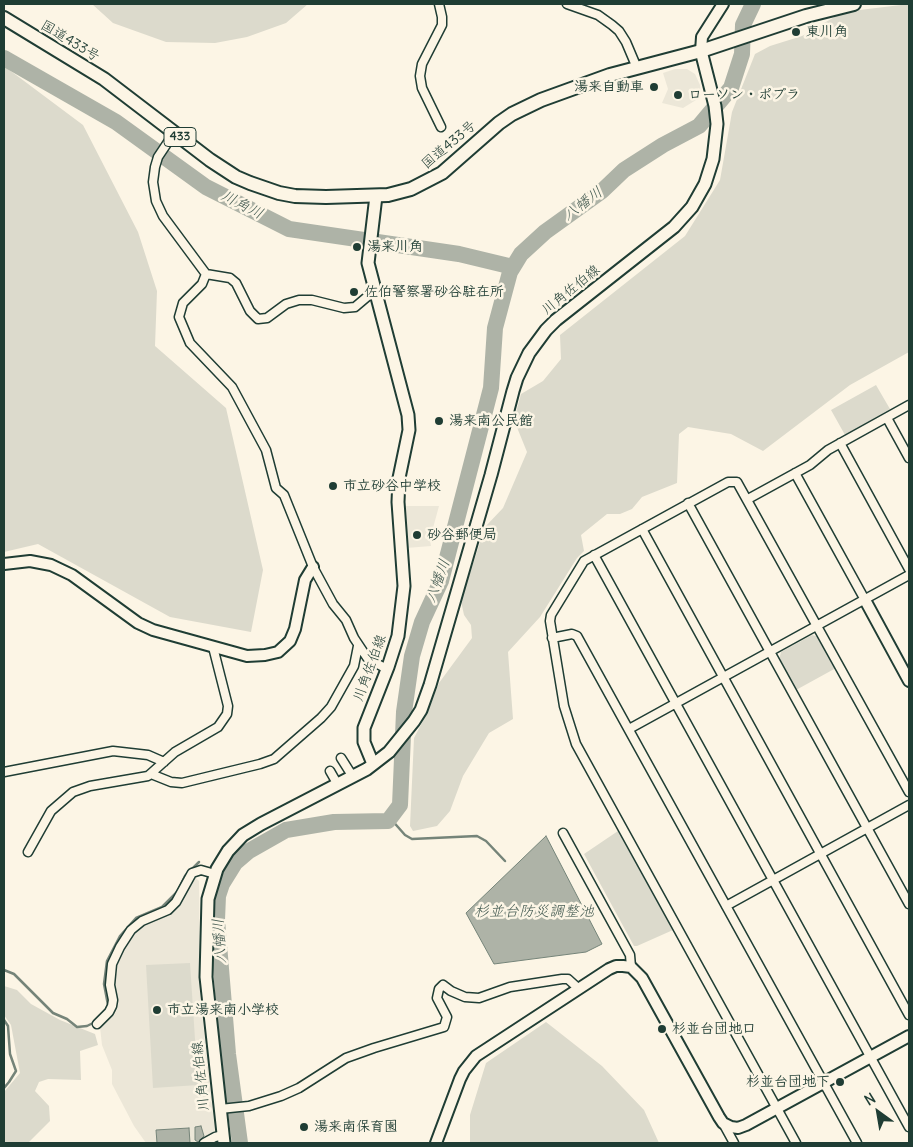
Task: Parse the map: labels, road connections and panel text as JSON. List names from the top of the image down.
{
  "streets": {
    "highway": ["国道433号", "433"],
    "main road": ["川角佐伯線"]
  },
  "crossings": [
    ["国道433号", "川角佐伯線"]
  ],
  "water": ["八幡川", "川角川", "杉並台防災調整池"],
  "places": [
    "東川角",
    "湯来自動車",
    "ローソン・ポプラ",
    "湯来川角",
    "佐伯警察署砂谷駐在所",
    "湯来南公民館",
    "市立砂谷中学校",
    "砂谷郵便局",
    "市立湯来南小学校",
    "杉並台団地口",
    "杉並台団地下",
    "湯来南保育園"
  ],
  "north": "top left"
}
